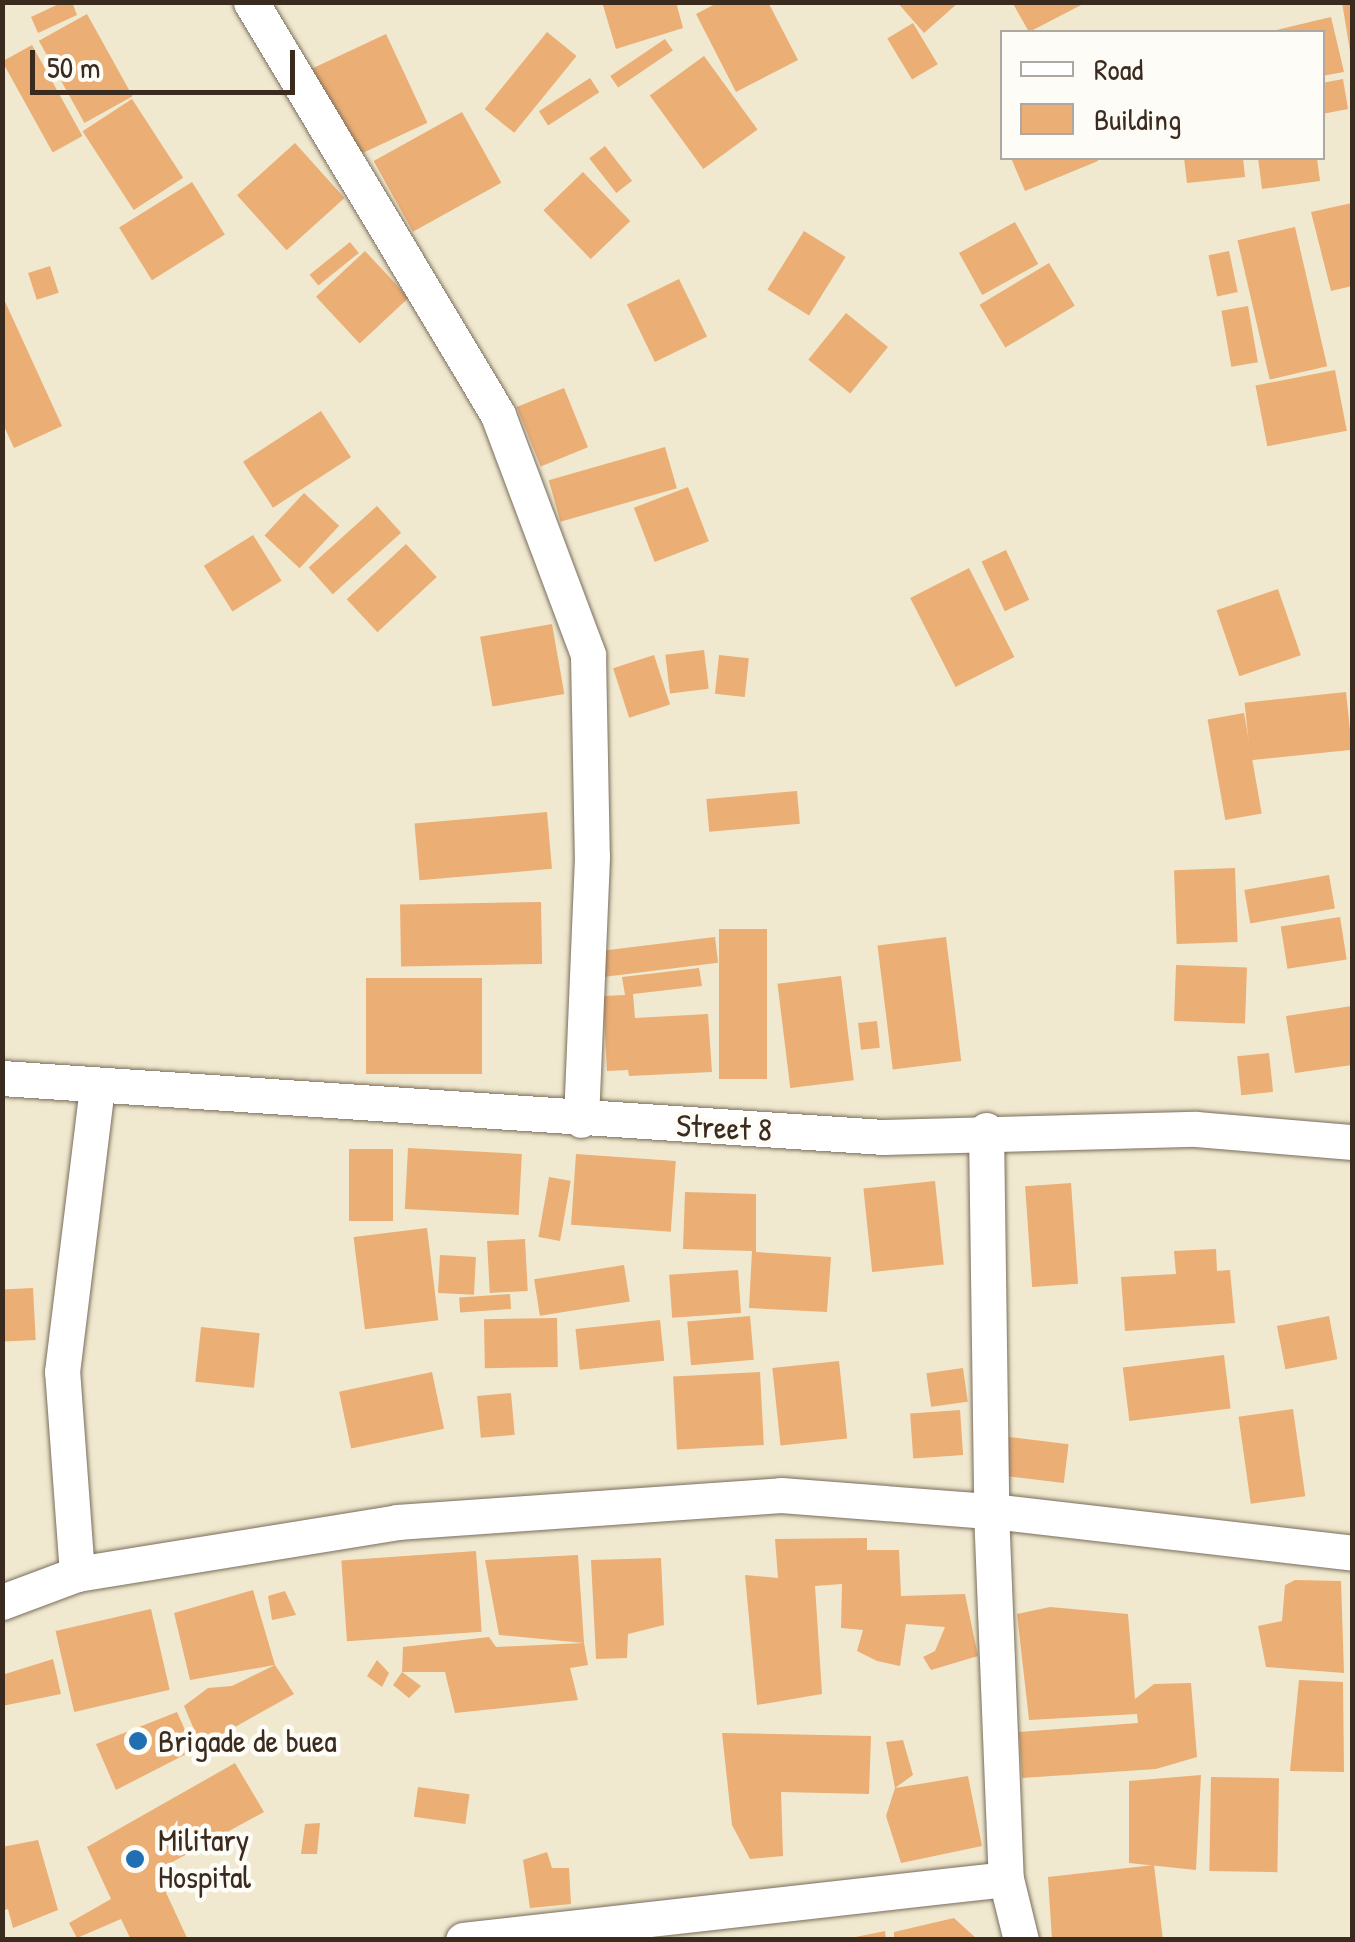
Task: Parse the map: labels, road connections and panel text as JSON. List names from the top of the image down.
{
  "streets": {
    "street": ["Street 8"]
  },
  "places": ["Brigade de buea", "Military Hospital"],
  "legend": ["Road", "Building"],
  "scale_bar": "50 m"
}
